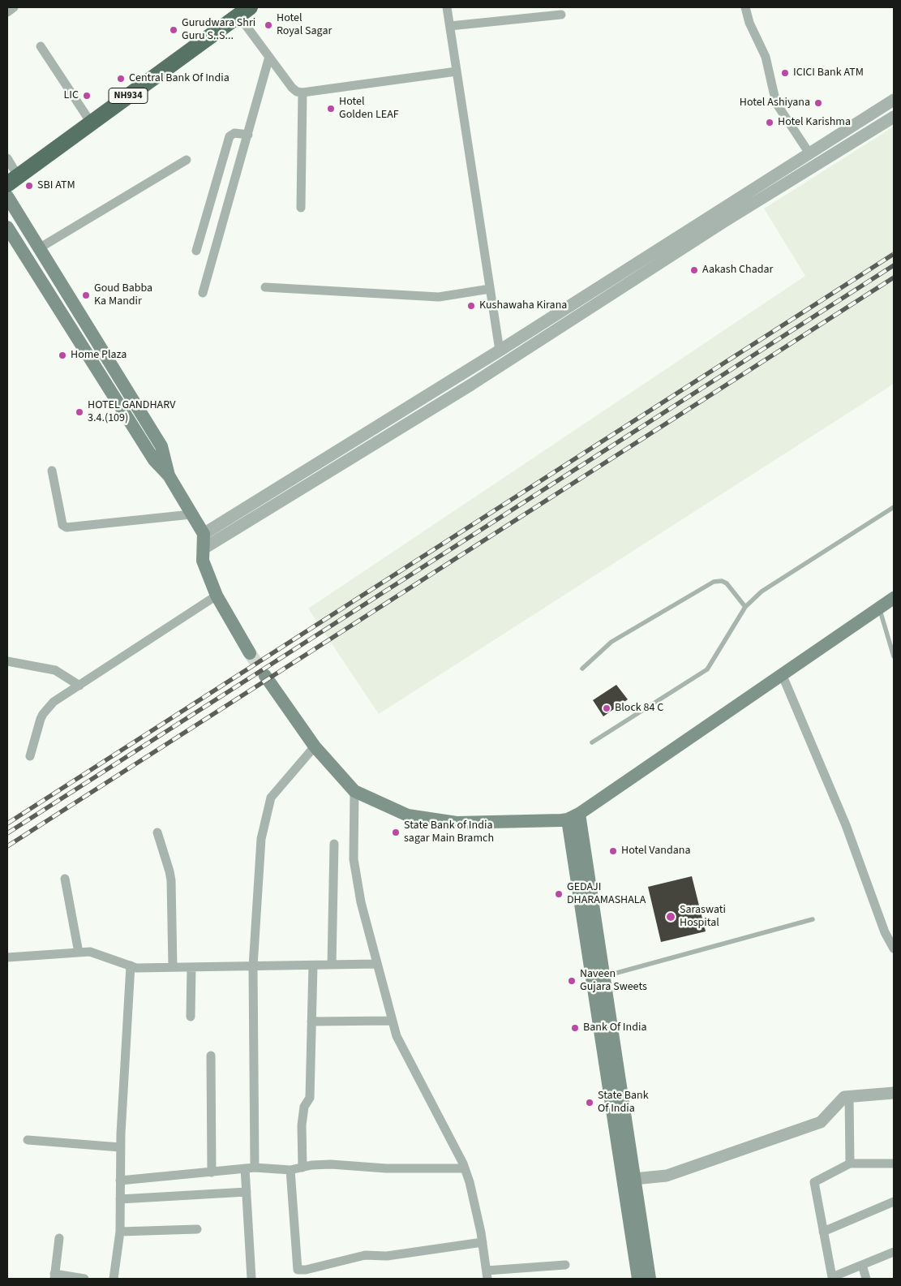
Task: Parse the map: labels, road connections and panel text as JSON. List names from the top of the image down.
{
  "streets": {
    "highway": ["NH934"]
  },
  "places": [
    "Hotel Royal Sagar",
    "Gurudwara Shri Guru S..S...",
    "ICICI Bank ATM",
    "Central Bank Of India",
    "LIC",
    "Hotel Ashiyana",
    "Hotel Golden LEAF",
    "Hotel Karishma",
    "SBI ATM",
    "Aakash Chadar",
    "Goud Babba Ka Mandir",
    "Kushawaha Kirana",
    "Home Plaza",
    "HOTEL GANDHARV 3.4.(109)",
    "Block 84 C",
    "State Bank of India sagar Main Bramch",
    "Hotel Vandana",
    "GEDAJI DHARAMASHALA",
    "Saraswati Hospital",
    "Naveen Gujara Sweets",
    "Bank Of India",
    "State Bank Of India"
  ]
}
